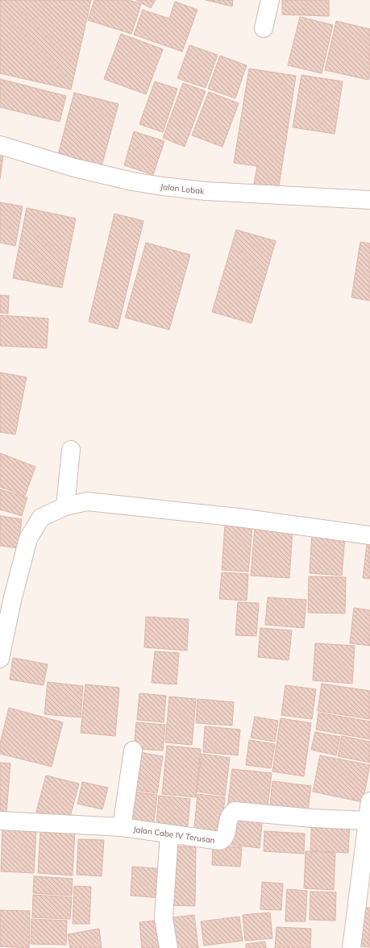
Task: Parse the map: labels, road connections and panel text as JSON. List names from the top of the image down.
{
  "streets": {
    "street": ["Jalan Lobak", "Jalan Cabe IV Terusan"]
  }
}
